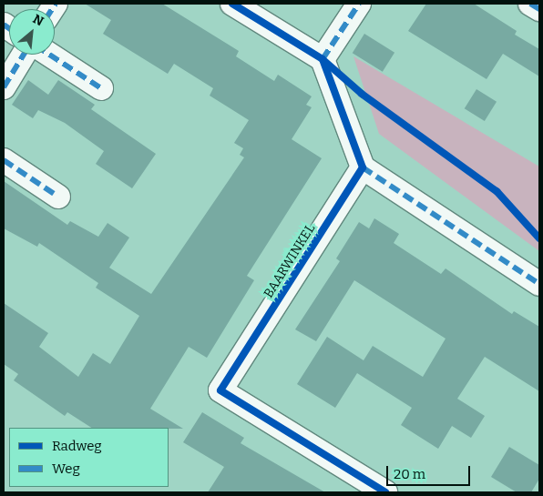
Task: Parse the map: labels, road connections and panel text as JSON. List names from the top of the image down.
{
  "streets": {
    "street": ["BAARWINKEL"]
  },
  "legend": ["Radweg", "Weg"],
  "scale_bar": "20 m",
  "north": "top right"
}
